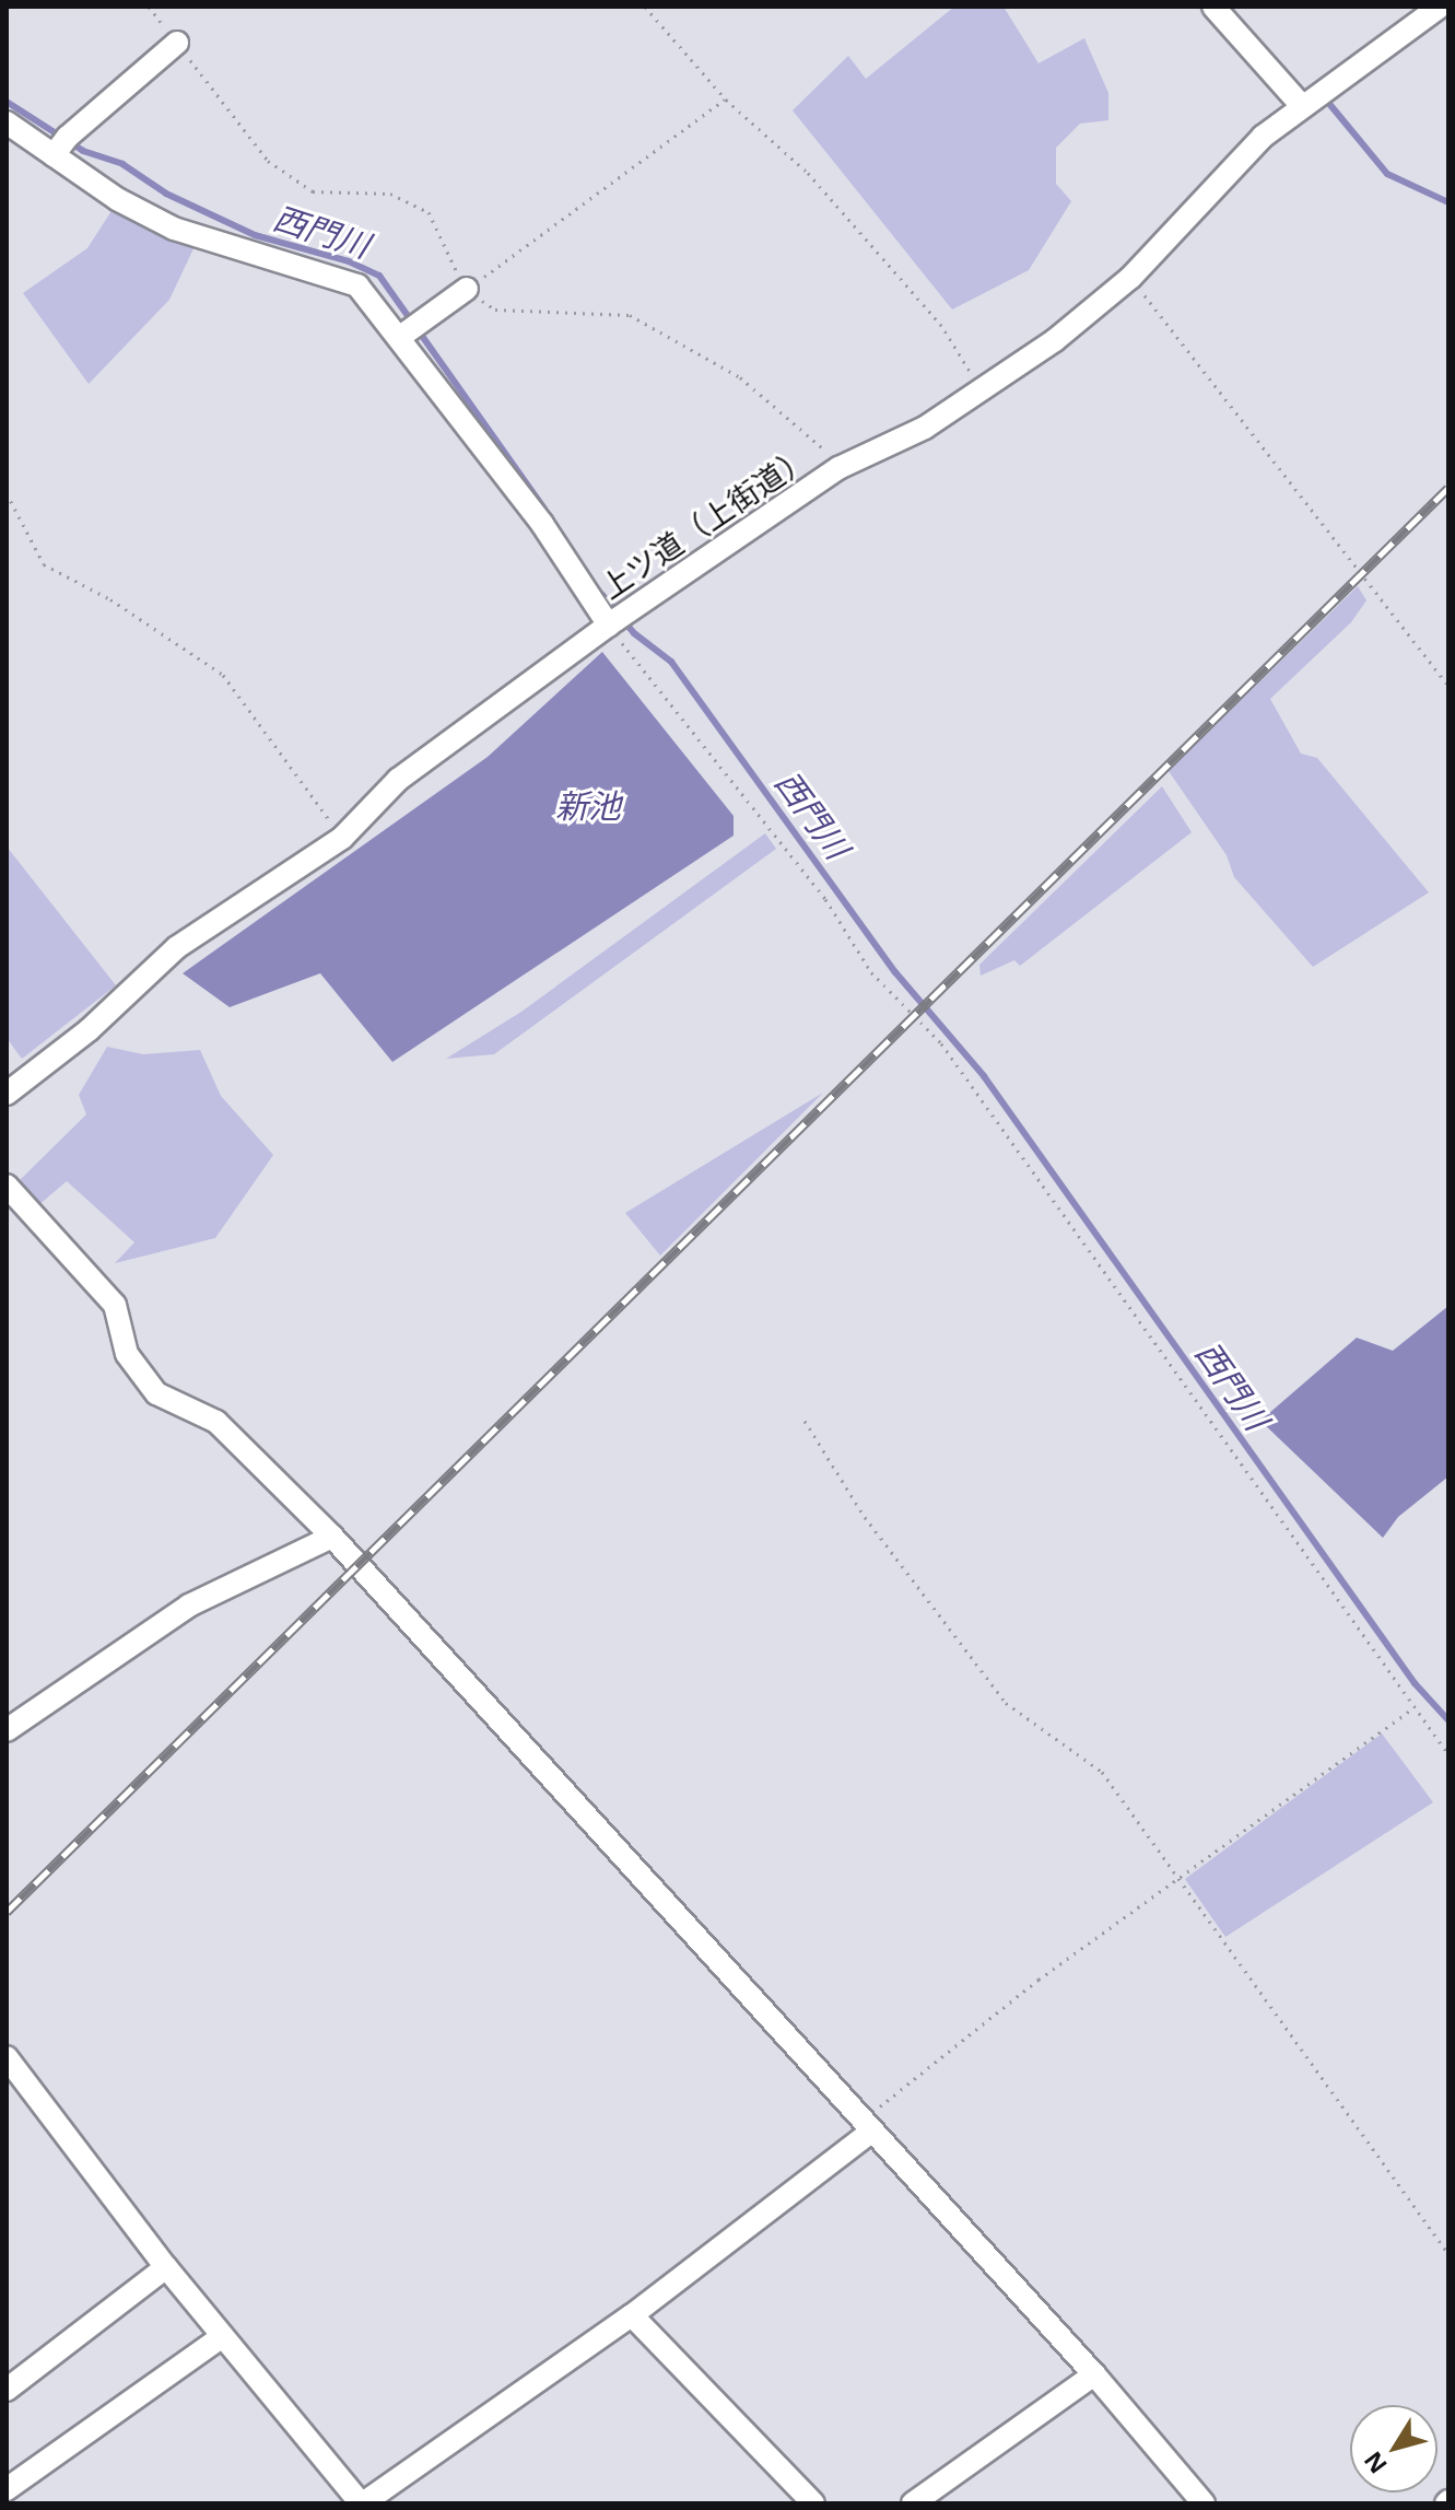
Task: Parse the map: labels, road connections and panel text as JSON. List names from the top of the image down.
{
  "streets": {
    "street": ["上ツ道（上街道）"]
  },
  "water": ["西門川", "新池"],
  "north": "bottom left"
}
